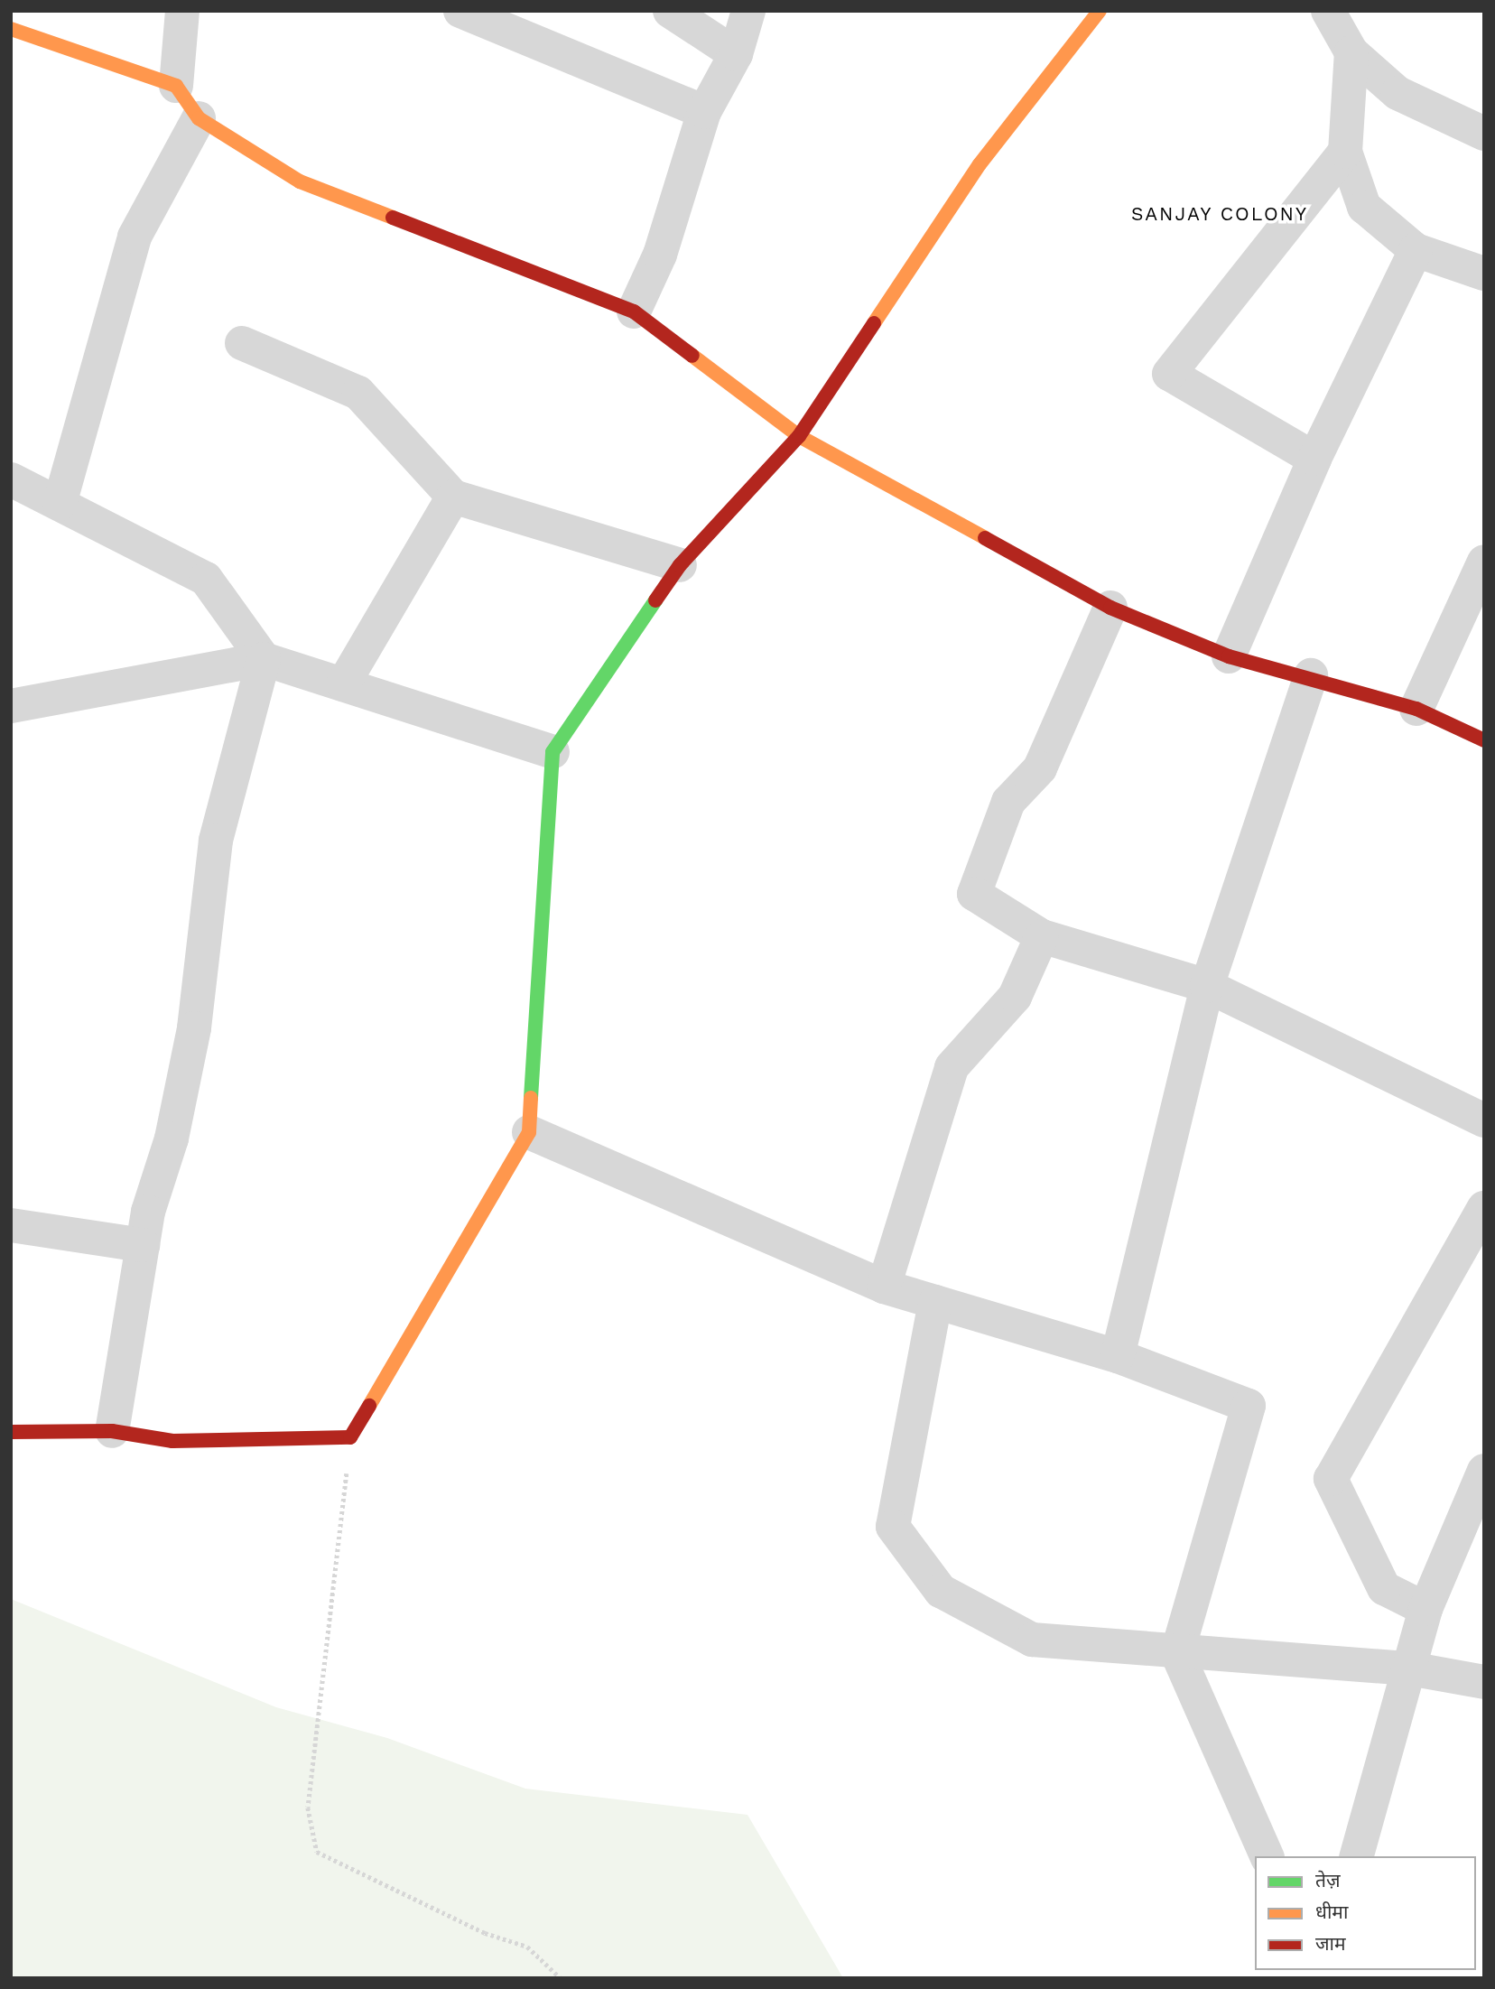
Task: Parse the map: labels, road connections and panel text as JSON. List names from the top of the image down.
{
  "districts": ["SANJAY COLONY"],
  "legend": ["तेज़", "धीमा", "जाम"]
}
